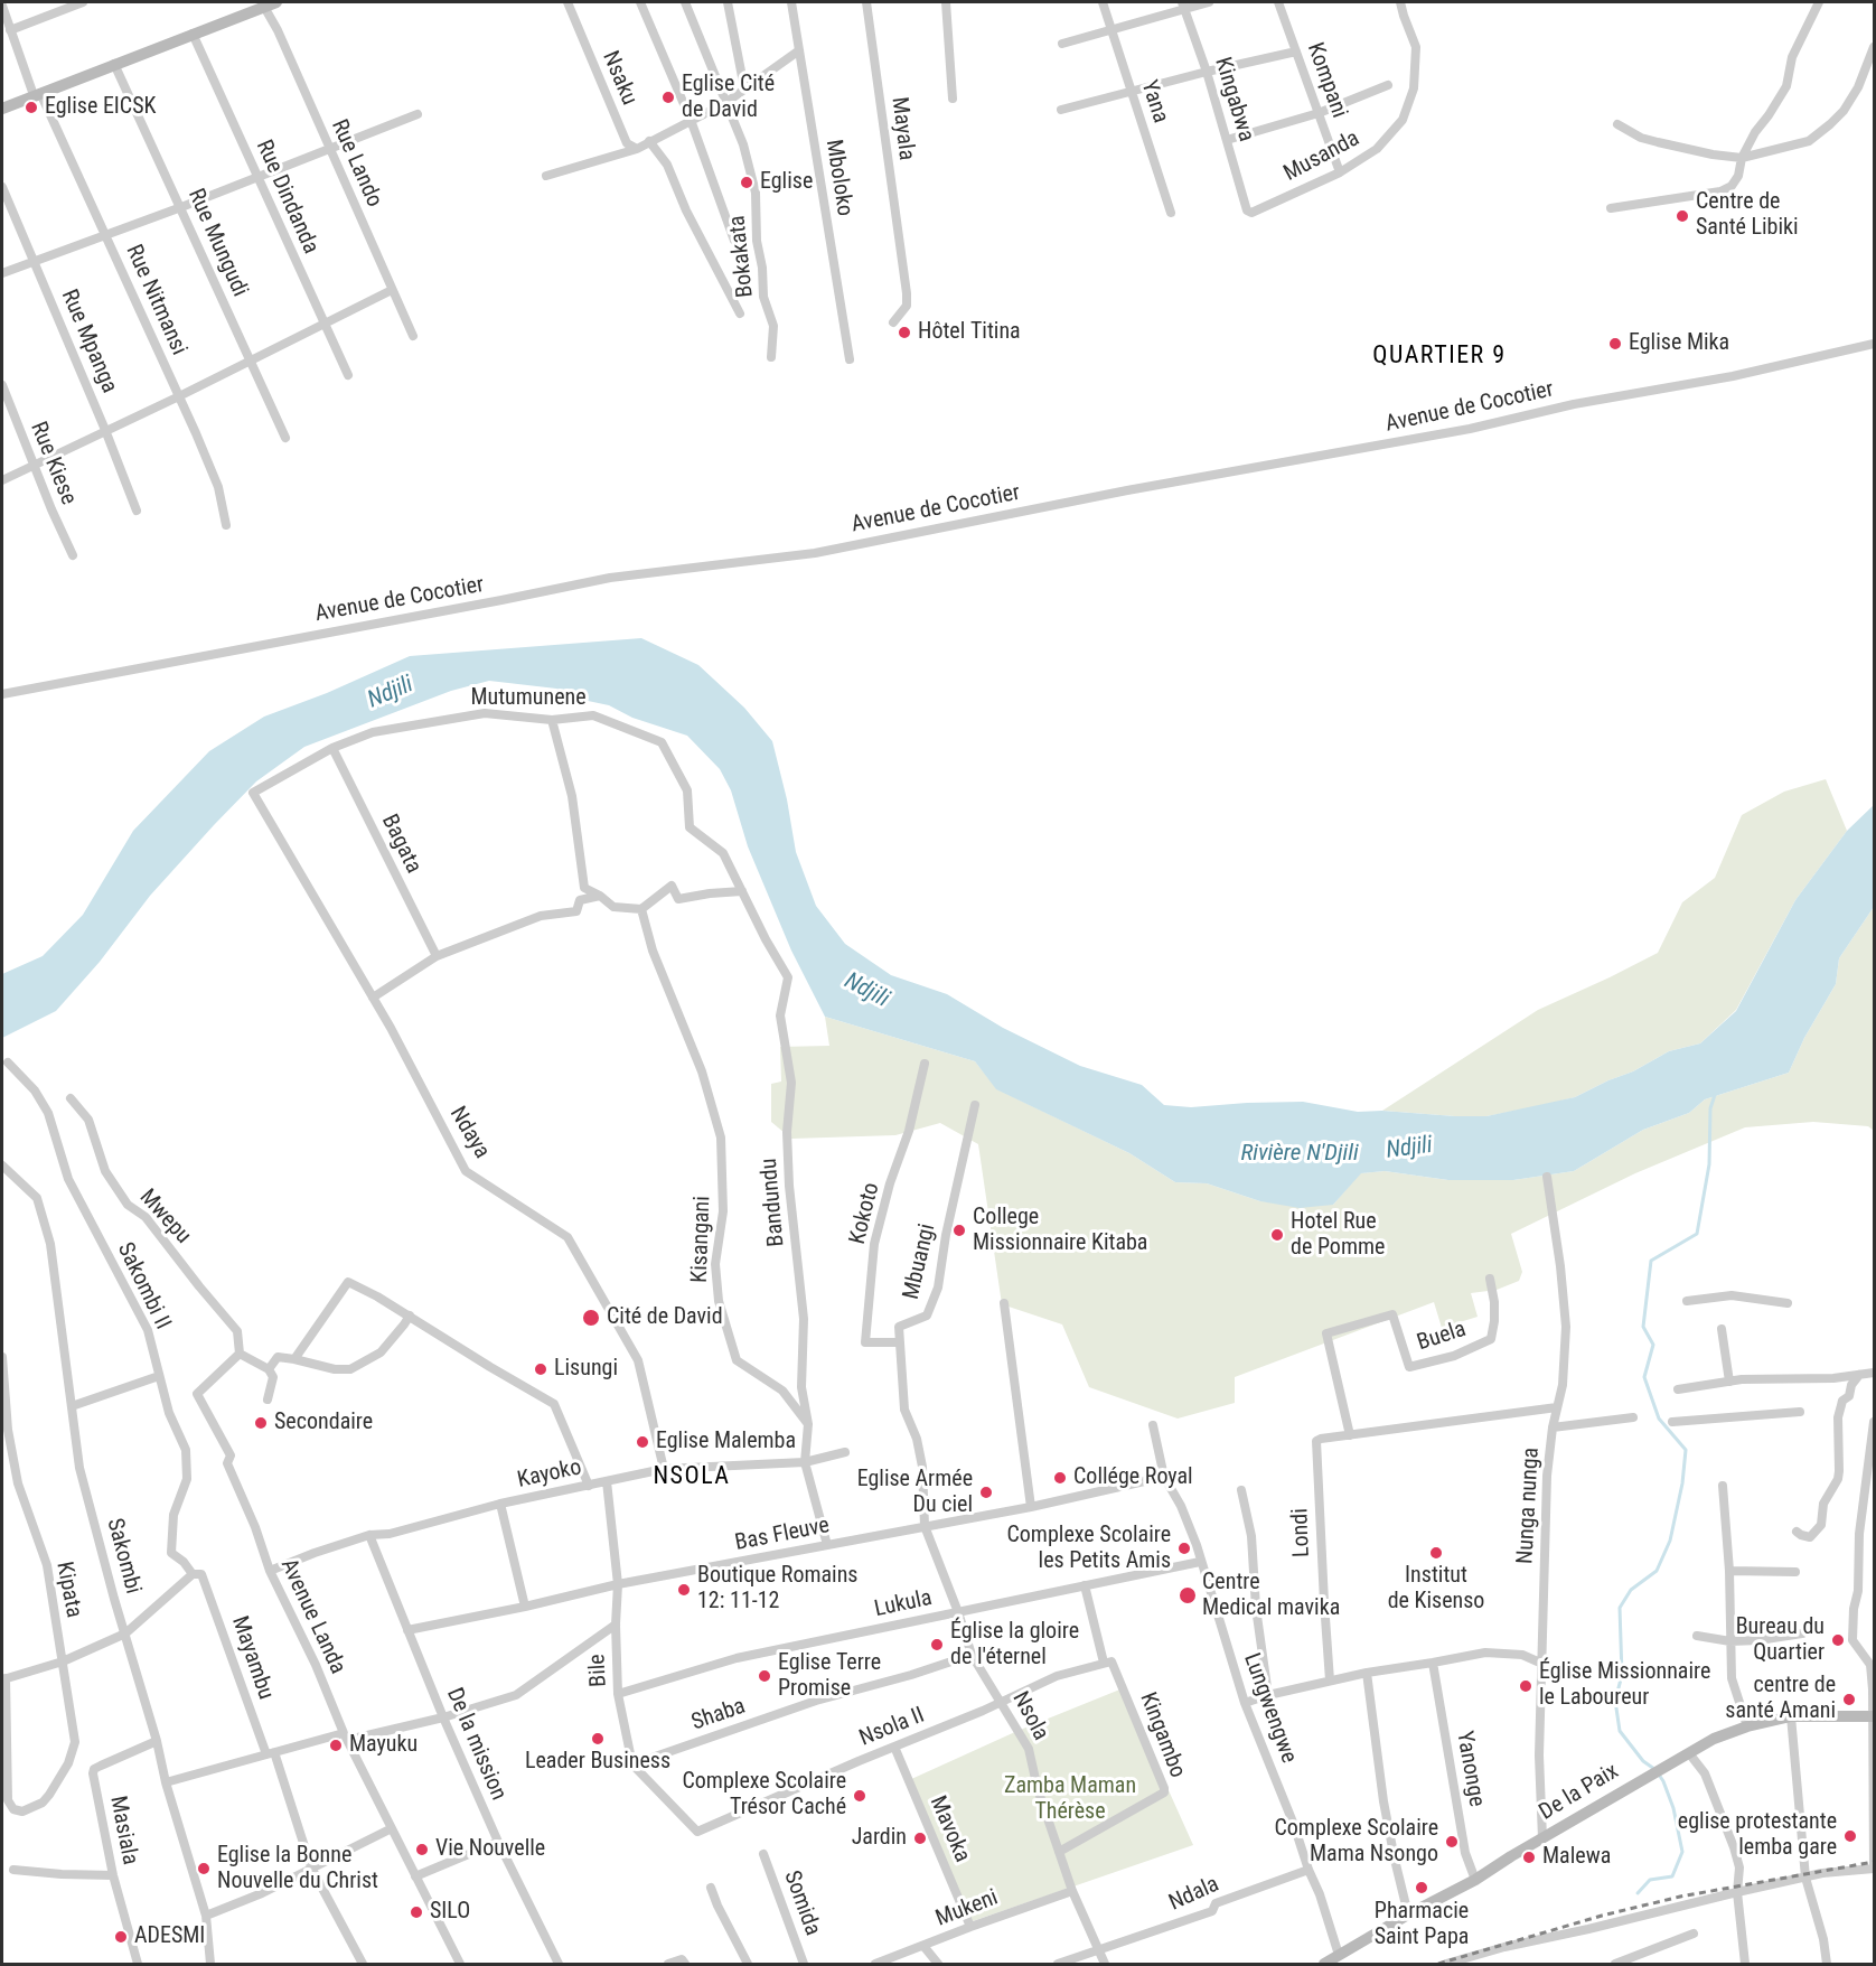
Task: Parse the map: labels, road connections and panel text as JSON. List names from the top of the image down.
{
  "streets": {
    "street": [
      "Nsaku",
      "Kompani",
      "Kingabwa",
      "Yana",
      "Mayala",
      "Musanda",
      "Rue Lando",
      "Mboloko",
      "Rue Dindanda",
      "Rue Mungudi",
      "Bokakata",
      "Rue Nitmansi",
      "Rue Mpanga",
      "Avenue de Cocotier",
      "Rue Kiese",
      "Mutumunene",
      "Bagata",
      "Ndaya",
      "Bandundu",
      "Kokoto",
      "Mwepu",
      "Kisangani",
      "Mbuangi",
      "Sakombi II",
      "Buela",
      "Kayoko",
      "Nunga nunga",
      "Londi",
      "Bas Fleuve",
      "Sakombi",
      "Kipata",
      "Lukula",
      "Avenue Landa",
      "Mayambu",
      "Bile",
      "Lungwengwe",
      "Shaba",
      "Nsola",
      "Nsola II",
      "Kingambo",
      "De la mission",
      "Yanonge",
      "De la Paix",
      "Mavoka",
      "Masiala",
      "Ndala",
      "Somida",
      "Mukeni"
    ]
  },
  "crossings": [
    ["Kompani", "Musanda"],
    ["Kingabwa", "Musanda"],
    ["Mutumunene", "Bagata"],
    ["Mutumunene", "Ndaya"],
    ["Mutumunene", "Bandundu"],
    ["Ndaya", "Kayoko"],
    ["Bandundu", "Kisangani"],
    ["Kokoto", "Mbuangi"],
    ["Kokoto", "Nsola"],
    ["Mwepu", "Avenue Landa"],
    ["Mbuangi", "Nsola"],
    ["Sakombi II", "Mayambu"],
    ["Buela", "Londi"],
    ["Kayoko", "Avenue Landa"],
    ["Kayoko", "Bile"],
    ["Kayoko", "De la mission"],
    ["Nunga nunga", "De la Paix"],
    ["Bas Fleuve", "Bile"],
    ["Bas Fleuve", "Lungwengwe"],
    ["Bas Fleuve", "Nsola"],
    ["Bas Fleuve", "De la mission"],
    ["Sakombi", "Masiala"],
    ["Lukula", "Bile"],
    ["Lukula", "Lungwengwe"],
    ["Lukula", "Nsola"],
    ["Bile", "Shaba"],
    ["Bile", "Nsola II"],
    ["Lungwengwe", "De la Paix"],
    ["Lungwengwe", "Ndala"],
    ["Shaba", "Nsola"],
    ["Shaba", "Nsola II"],
    ["Nsola", "Nsola II"],
    ["Nsola", "Kingambo"],
    ["Nsola", "Ndala"],
    ["Nsola", "Mukeni"],
    ["Nsola II", "Kingambo"],
    ["Nsola II", "Mavoka"],
    ["Yanonge", "De la Paix"],
    ["Mavoka", "Mukeni"]
  ],
  "districts": ["QUARTIER 9", "NSOLA"],
  "water": ["Ndjili", "Rivière N'Djili"],
  "parks": ["Zamba Maman Thérèse"],
  "places": [
    "Eglise Cité de David",
    "Eglise EICSK",
    "Eglise",
    "Centre de Santé Libiki",
    "Hôtel Titina",
    "Eglise Mika",
    "College Missionnaire Kitaba",
    "Hotel Rue de Pomme",
    "Cité de David",
    "Lisungi",
    "Secondaire",
    "Eglise Malemba",
    "Collége Royal",
    "Eglise Armée Du ciel",
    "Complexe Scolaire les Petits Amis",
    "Institut de Kisenso",
    "Boutique Romains 12: 11-12",
    "Centre Medical mavika",
    "Bureau du Quartier",
    "Église la gloire de l'éternel",
    "Eglise Terre Promise",
    "Église Missionnaire le Laboureur",
    "centre de santé Amani",
    "Leader Business",
    "Mayuku",
    "Complexe Scolaire Trésor Caché",
    "eglise protestante lemba gare",
    "Jardin",
    "Complexe Scolaire Mama Nsongo",
    "Vie Nouvelle",
    "Malewa",
    "Eglise la Bonne Nouvelle du Christ",
    "Pharmacie Saint Papa",
    "SILO",
    "ADESMI"
  ]
}
